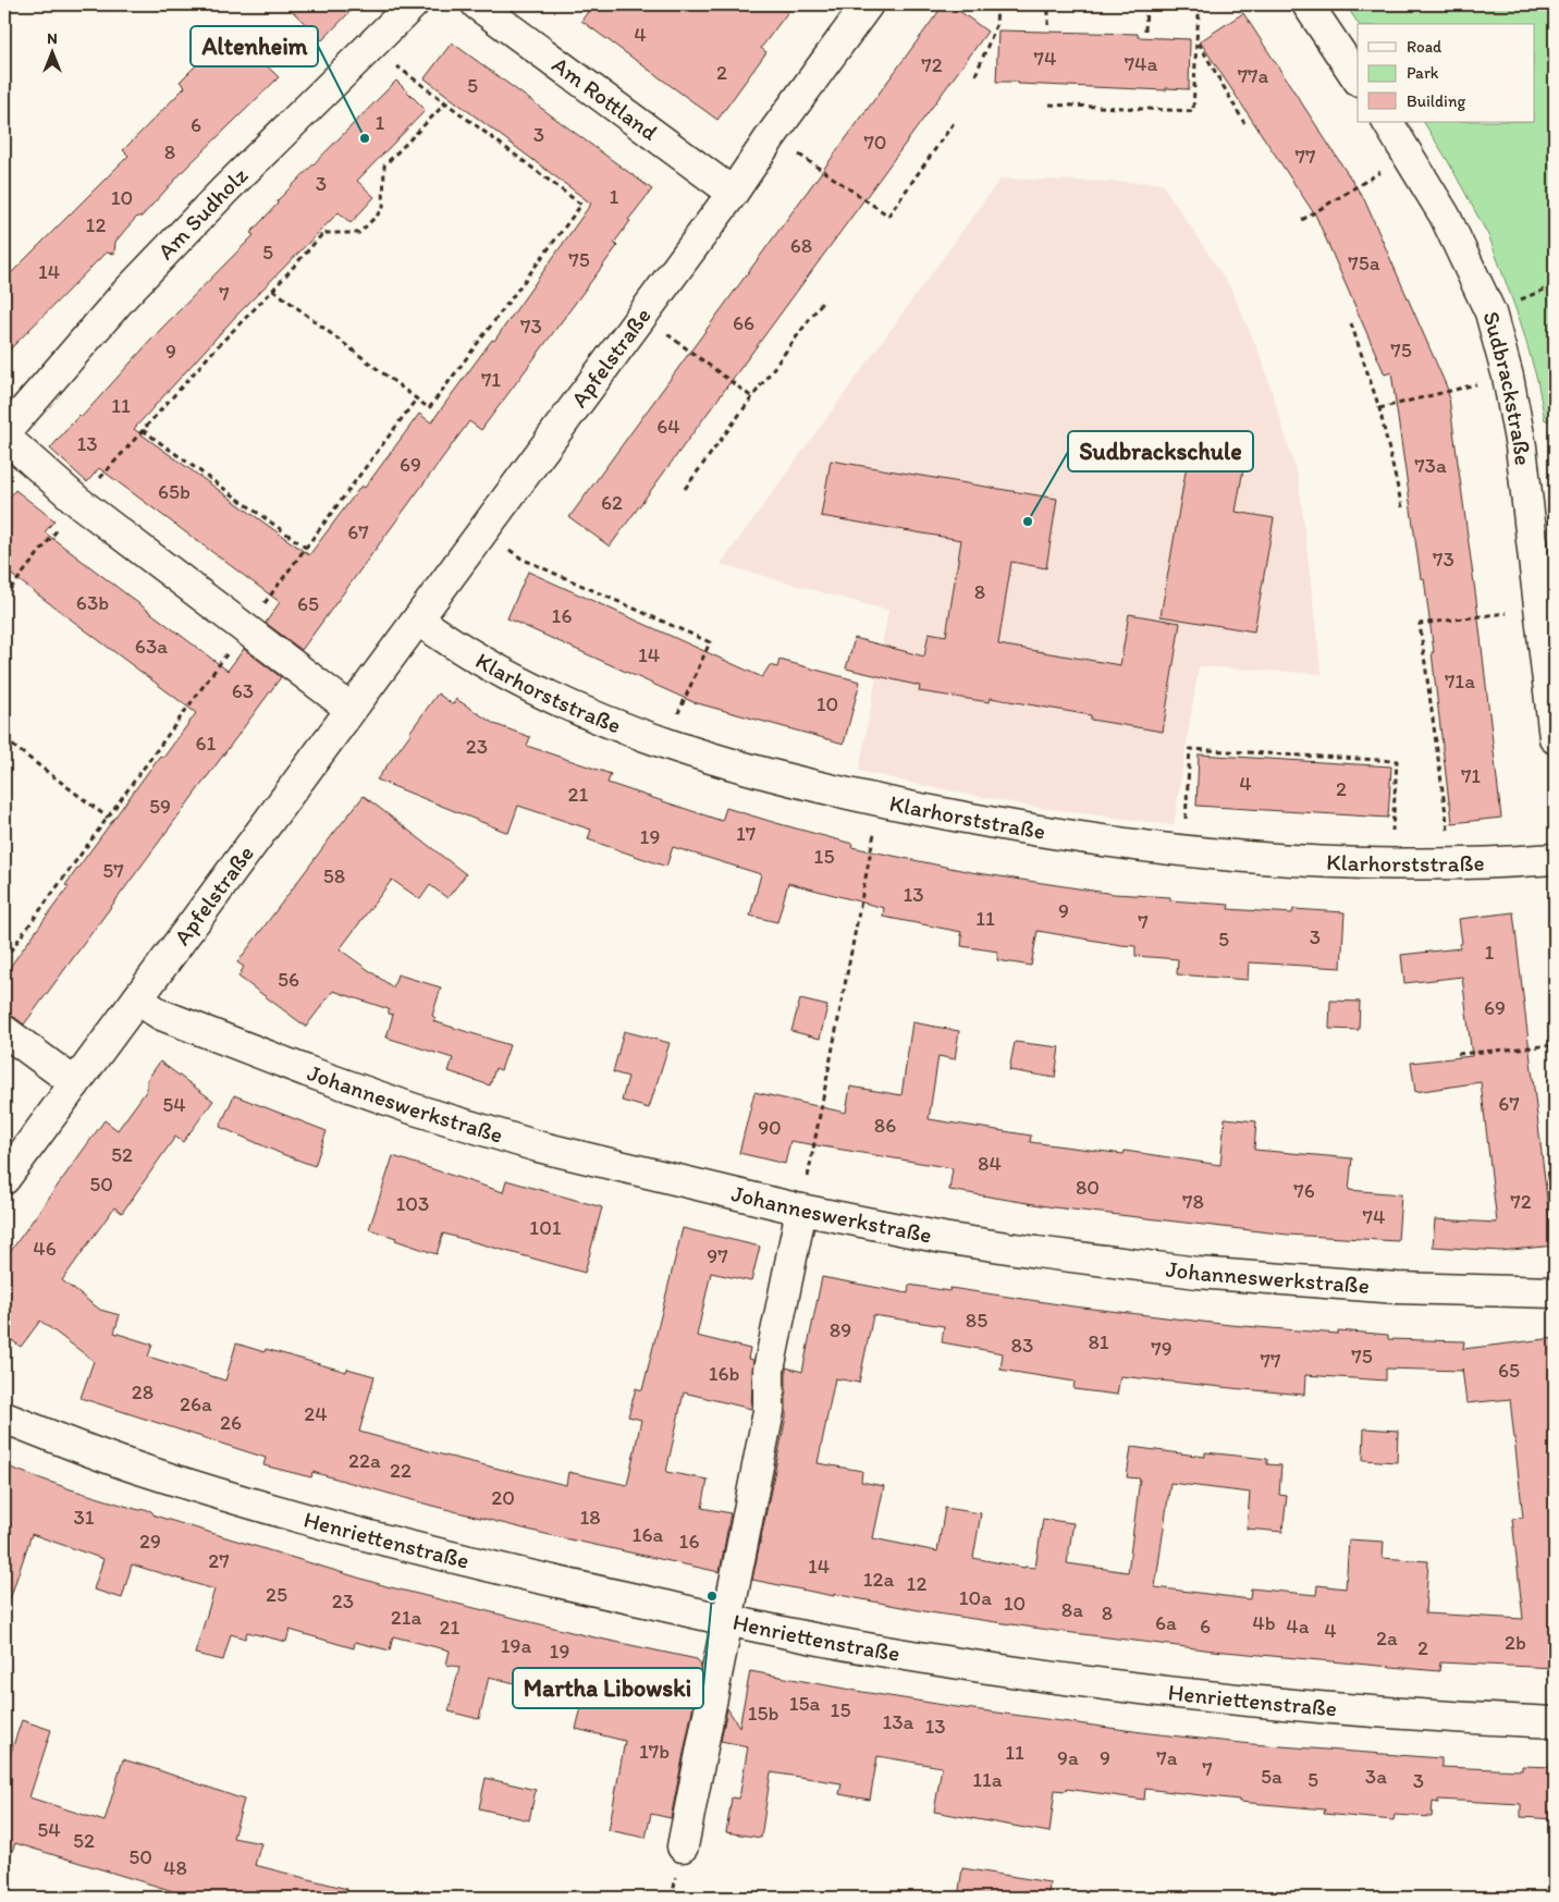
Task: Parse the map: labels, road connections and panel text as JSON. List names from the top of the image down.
{
  "streets": {
    "street": [
      "Am Rottland",
      "Am Sudholz",
      "Apfelstraße",
      "Sudbrackstraße",
      "Klarhorststraße",
      "Johanneswerkstraße",
      "Henriettenstraße"
    ]
  },
  "crossings": [
    ["Am Rottland", "Apfelstraße"],
    ["Apfelstraße", "Klarhorststraße"],
    ["Apfelstraße", "Johanneswerkstraße"]
  ],
  "places": ["Altenheim", "Sudbrackschule", "Martha Libowski"],
  "house_numbers": [
    "4",
    "74",
    "74a",
    "72",
    "2",
    "77a",
    "5",
    "1",
    "6",
    "3",
    "70",
    "8",
    "77",
    "3",
    "1",
    "10",
    "12",
    "68",
    "5",
    "75",
    "75a",
    "14",
    "7",
    "66",
    "73",
    "75",
    "9",
    "71",
    "11",
    "64",
    "13",
    "69",
    "73a",
    "65b",
    "62",
    "67",
    "73",
    "8",
    "63b",
    "65",
    "16",
    "63a",
    "14",
    "71a",
    "63",
    "10",
    "61",
    "23",
    "71",
    "4",
    "2",
    "21",
    "59",
    "17",
    "19",
    "15",
    "57",
    "58",
    "13",
    "9",
    "11",
    "7",
    "3",
    "5",
    "1",
    "56",
    "69",
    "67",
    "54",
    "86",
    "90",
    "52",
    "84",
    "50",
    "80",
    "76",
    "78",
    "72",
    "103",
    "74",
    "101",
    "46",
    "97",
    "85",
    "89",
    "81",
    "83",
    "79",
    "75",
    "77",
    "65",
    "16b",
    "28",
    "26a",
    "24",
    "26",
    "22a",
    "22",
    "20",
    "31",
    "18",
    "16a",
    "29",
    "16",
    "27",
    "14",
    "12a",
    "12",
    "25",
    "10a",
    "23",
    "10",
    "8a",
    "8",
    "21a",
    "6a",
    "4b",
    "6",
    "4a",
    "21",
    "4",
    "2a",
    "2b",
    "19a",
    "2",
    "19",
    "15a",
    "15",
    "15b",
    "13a",
    "13",
    "17b",
    "11",
    "9a",
    "9",
    "7a",
    "7",
    "5a",
    "3a",
    "11a",
    "5",
    "3",
    "54",
    "52",
    "50",
    "48"
  ],
  "legend": ["Road", "Park", "Building"],
  "north": "top"
}
